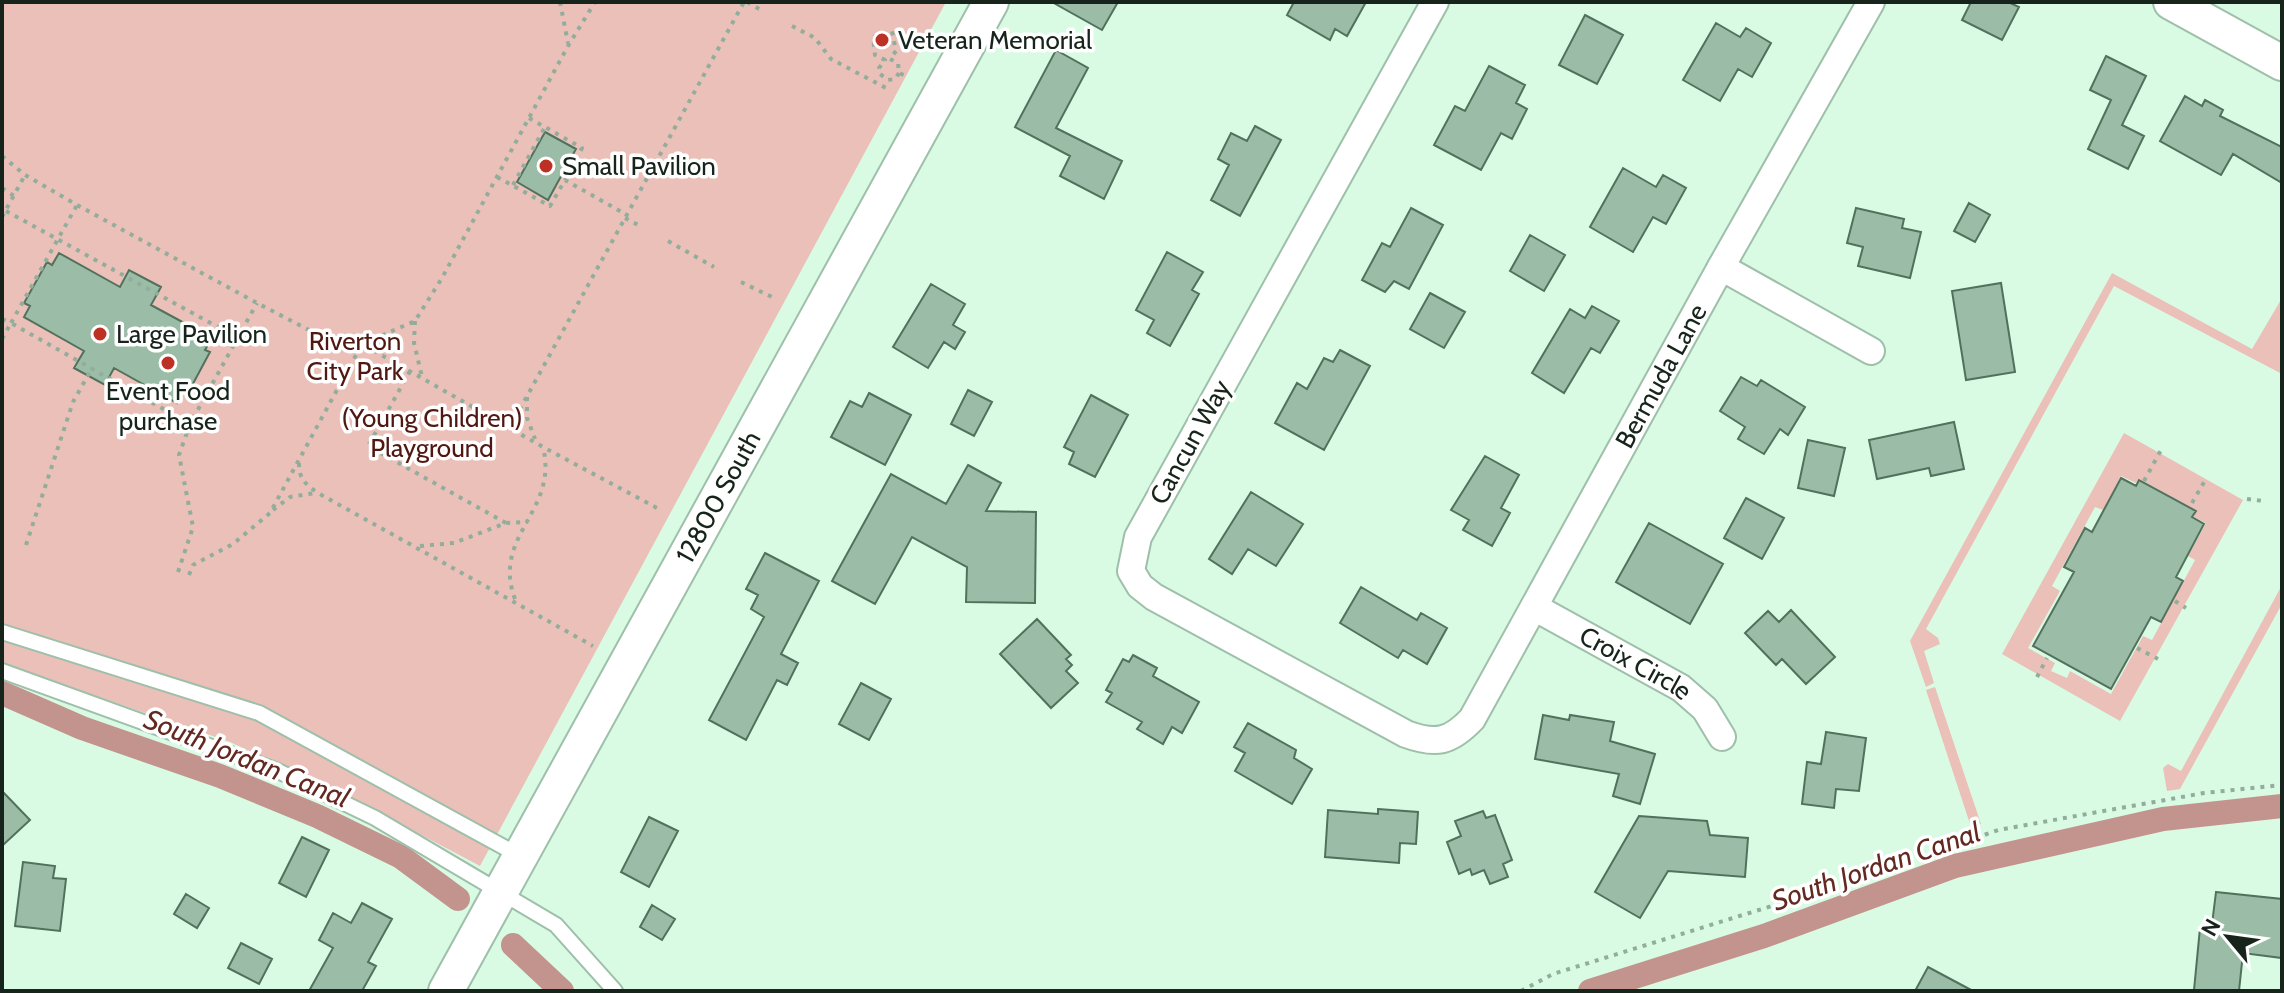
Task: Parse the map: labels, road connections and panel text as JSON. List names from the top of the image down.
{
  "streets": {
    "street": [
      "Bermuda Lane",
      "Cancun Way",
      "12800 South",
      "Croix Circle"
    ]
  },
  "crossings": [
    ["Bermuda Lane", "Cancun Way"],
    ["Bermuda Lane", "Croix Circle"]
  ],
  "water": ["South Jordan Canal"],
  "parks": ["Riverton City Park", "(Young Children) Playground"],
  "places": [
    "Veteran Memorial",
    "Small Pavilion",
    "Large Pavilion",
    "Event Food purchase"
  ],
  "north": "top left"
}
